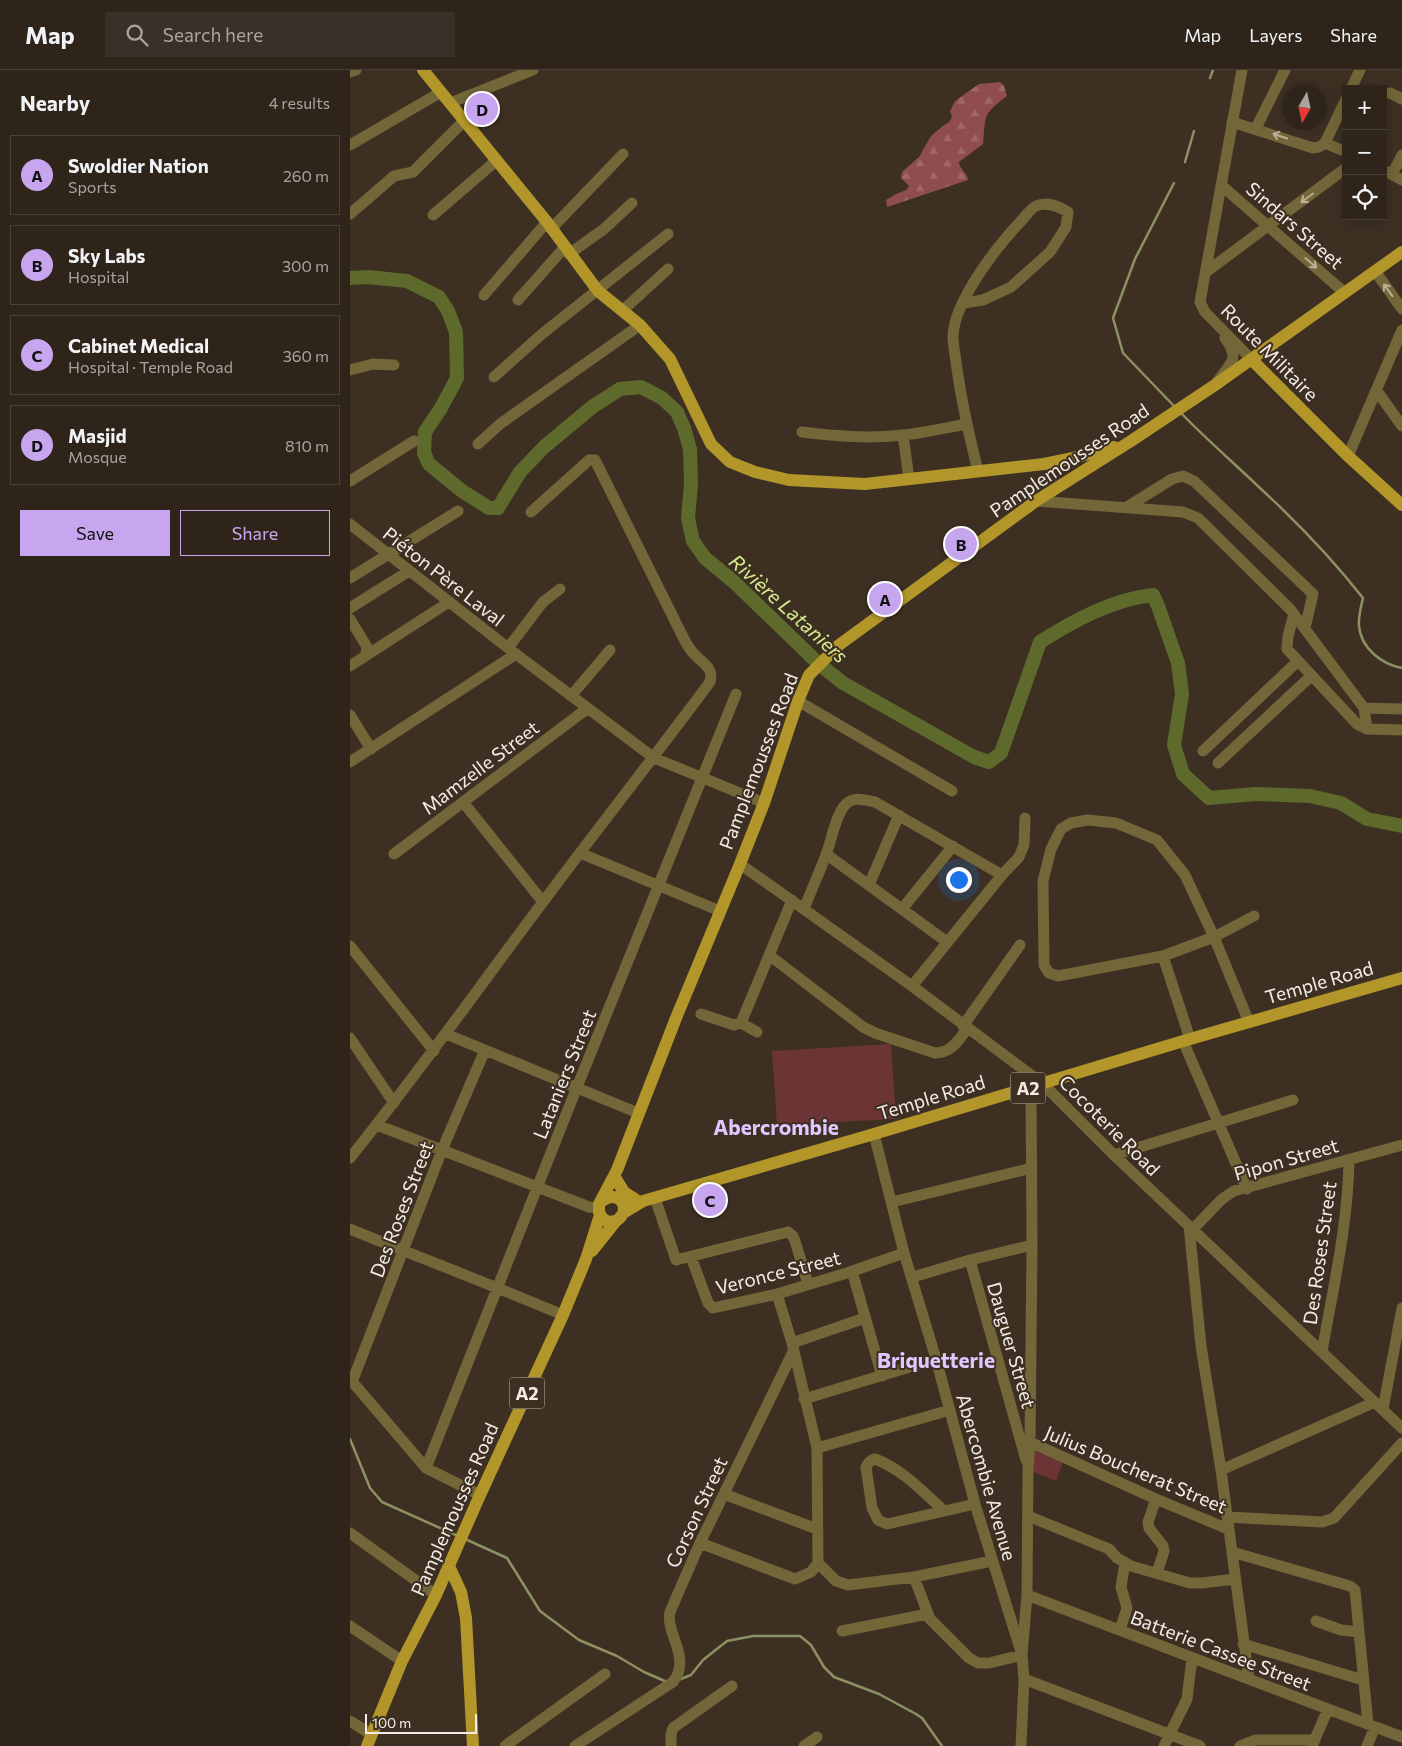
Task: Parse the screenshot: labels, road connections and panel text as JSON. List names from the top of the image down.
{
  "streets": {
    "main road": [
      "Route Militaire",
      "Pamplemousses Road",
      "Temple Road",
      "A2"
    ],
    "street": [
      "Sindars Street",
      "Piéton Père Laval",
      "Mamzelle Street",
      "Lataniers Street",
      "Cocoterie Road",
      "Pipon Street",
      "Des Roses Street",
      "Veronce Street",
      "Dauguer Street",
      "Julius Boucherat Street",
      "Abercombie Avenue",
      "Corson Street",
      "Batterie Cassee Street"
    ]
  },
  "crossings": [
    ["Sindars Street", "Route Militaire"],
    ["Sindars Street", "Pamplemousses Road"],
    ["Route Militaire", "Pamplemousses Road"],
    ["Pamplemousses Road", "Piéton Père Laval"],
    ["Pamplemousses Road", "Temple Road"],
    ["Pamplemousses Road", "A2"],
    ["Pamplemousses Road", "Cocoterie Road"],
    ["Piéton Père Laval", "Mamzelle Street"],
    ["Piéton Père Laval", "Lataniers Street"],
    ["Temple Road", "A2"],
    ["Temple Road", "Cocoterie Road"],
    ["Temple Road", "Abercombie Avenue"],
    ["Cocoterie Road", "Pipon Street"],
    ["Cocoterie Road", "Des Roses Street"],
    ["Pipon Street", "Des Roses Street"],
    ["Veronce Street", "Abercombie Avenue"]
  ],
  "one_way": ["Sindars Street"],
  "districts": ["Abercrombie", "Briquetterie"],
  "water": ["Rivière Lataniers"],
  "scale_bar": "100 m",
  "north": "bottom",
  "page": {
    "header": "Map",
    "search": "Search here",
    "nav": ["Map", "Layers", "Share"],
    "heading": ["Nearby", "4 results"],
    "map_buttons": ["+", "−"],
    "pins": [
      "D",
      "B",
      "A",
      "C"
    ],
    "list": [
      {
        "mark": "A",
        "name": "Swoldier Nation",
        "note": "Sports",
        "value": "260 m"
      },
      {
        "mark": "B",
        "name": "Sky Labs",
        "note": "Hospital",
        "value": "300 m"
      },
      {
        "mark": "C",
        "name": "Cabinet Medical",
        "note": "Hospital · Temple Road",
        "value": "360 m"
      },
      {
        "mark": "D",
        "name": "Masjid",
        "note": "Mosque",
        "value": "810 m"
      }
    ],
    "buttons": ["Save", "Share"],
    "scale": "100 m"
  }
}
